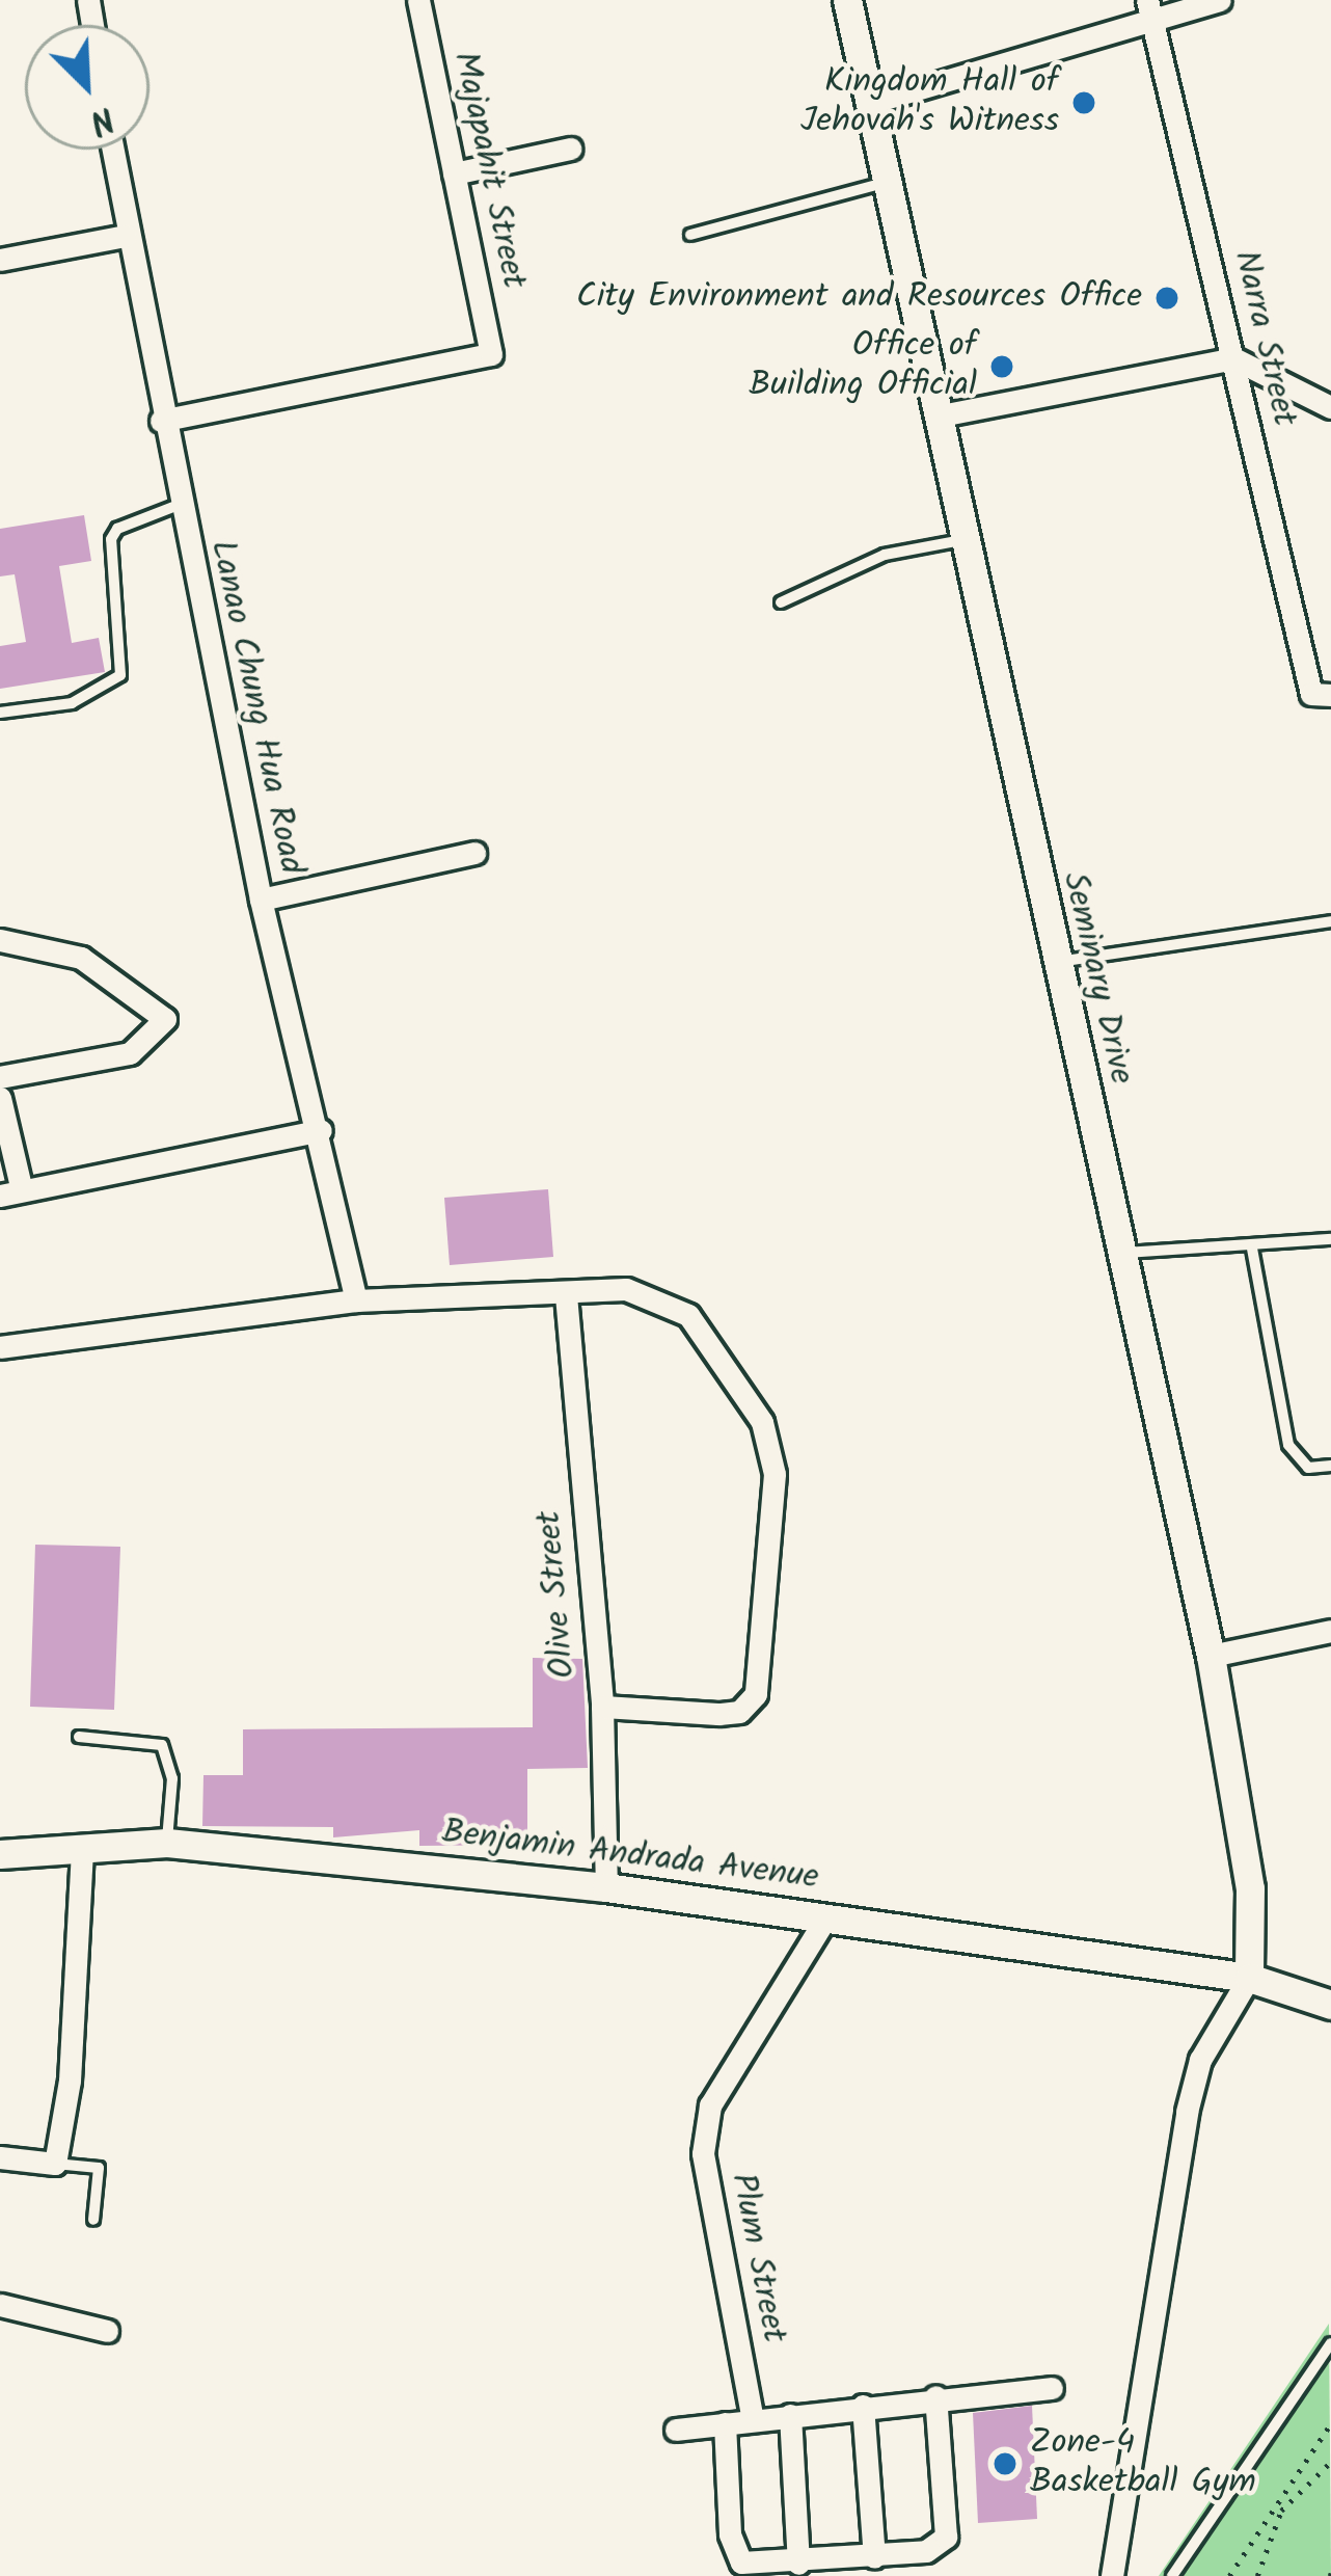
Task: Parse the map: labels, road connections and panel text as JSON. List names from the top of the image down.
{
  "streets": {
    "street": [
      "Majapahit Street",
      "Narra Street",
      "Lanao Chung Hua Road",
      "Seminary Drive",
      "Olive Street",
      "Benjamin Andrada Avenue",
      "Plum Street"
    ]
  },
  "crossings": [
    ["Majapahit Street", "Lanao Chung Hua Road"],
    ["Seminary Drive", "Benjamin Andrada Avenue"],
    ["Olive Street", "Benjamin Andrada Avenue"],
    ["Benjamin Andrada Avenue", "Plum Street"]
  ],
  "places": [
    "Kingdom Hall of Jehovah's Witness",
    "City Environment and Resources Office",
    "Office of Building Official",
    "Zone-4 Basketball Gym"
  ],
  "north": "bottom right"
}
